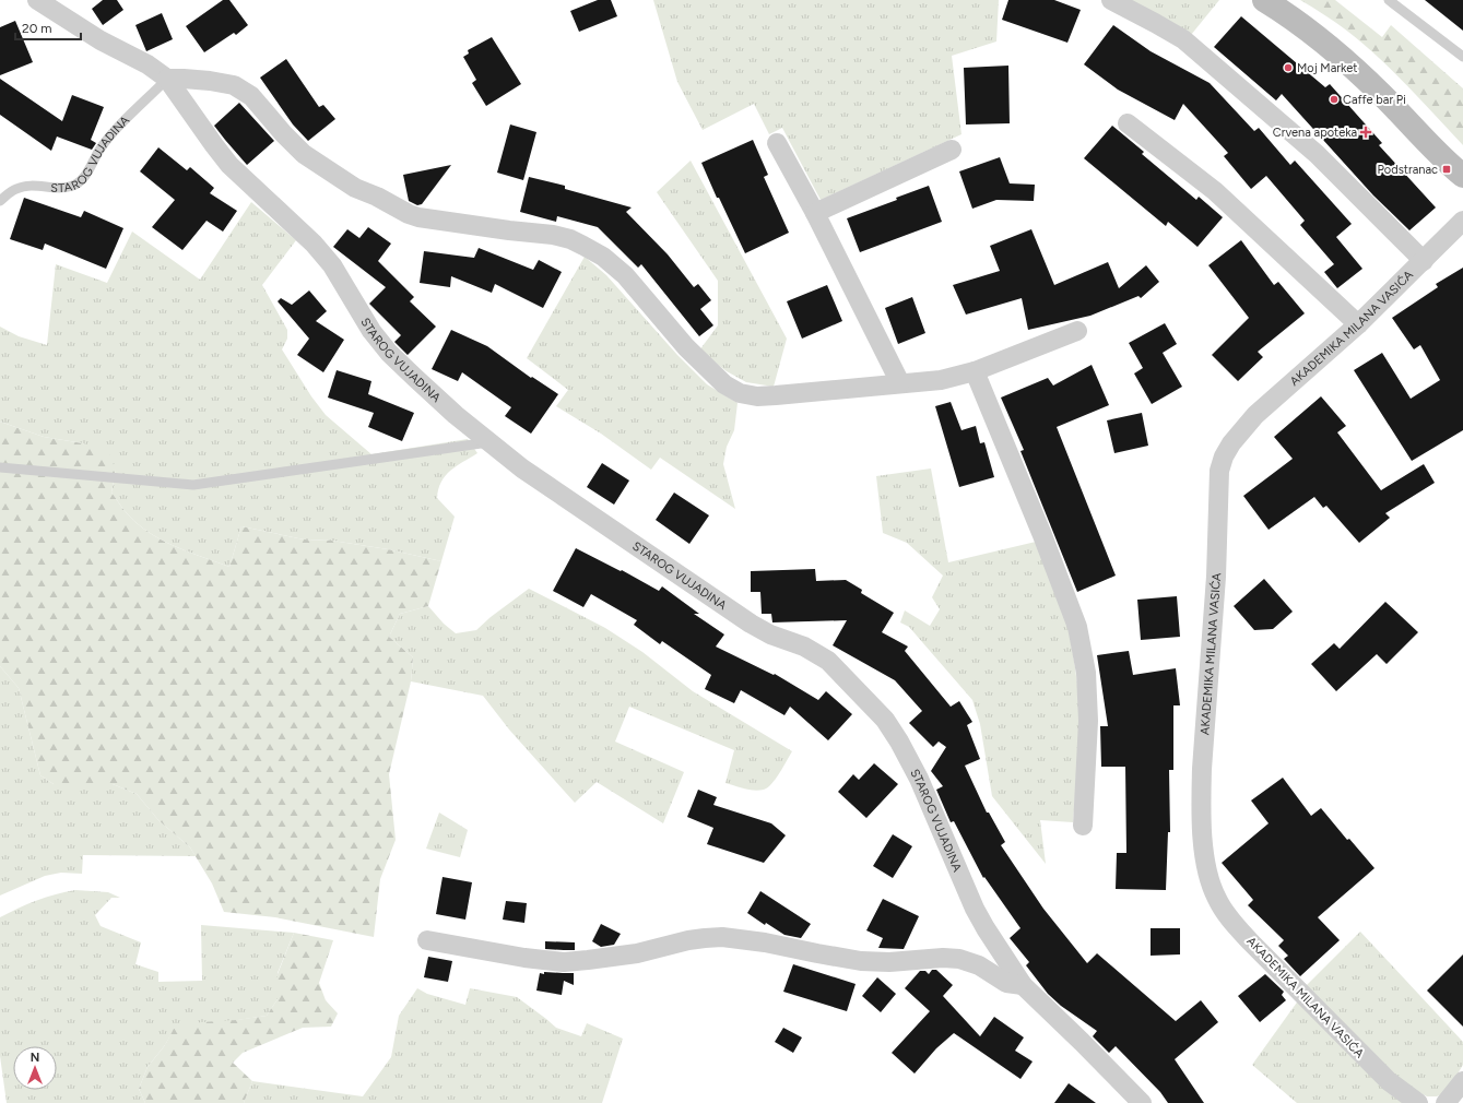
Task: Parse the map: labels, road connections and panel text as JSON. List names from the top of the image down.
{
  "streets": {
    "street": ["STAROG VUJADINA", "AKADEMIKA MILANA VASIĆA"]
  },
  "places": {
    "other": ["Moj Market", "Caffe bar Pi"],
    "health": ["Crvena apoteka"],
    "transit": ["Podstranac"]
  },
  "scale_bar": "20 m",
  "north": "top"
}
